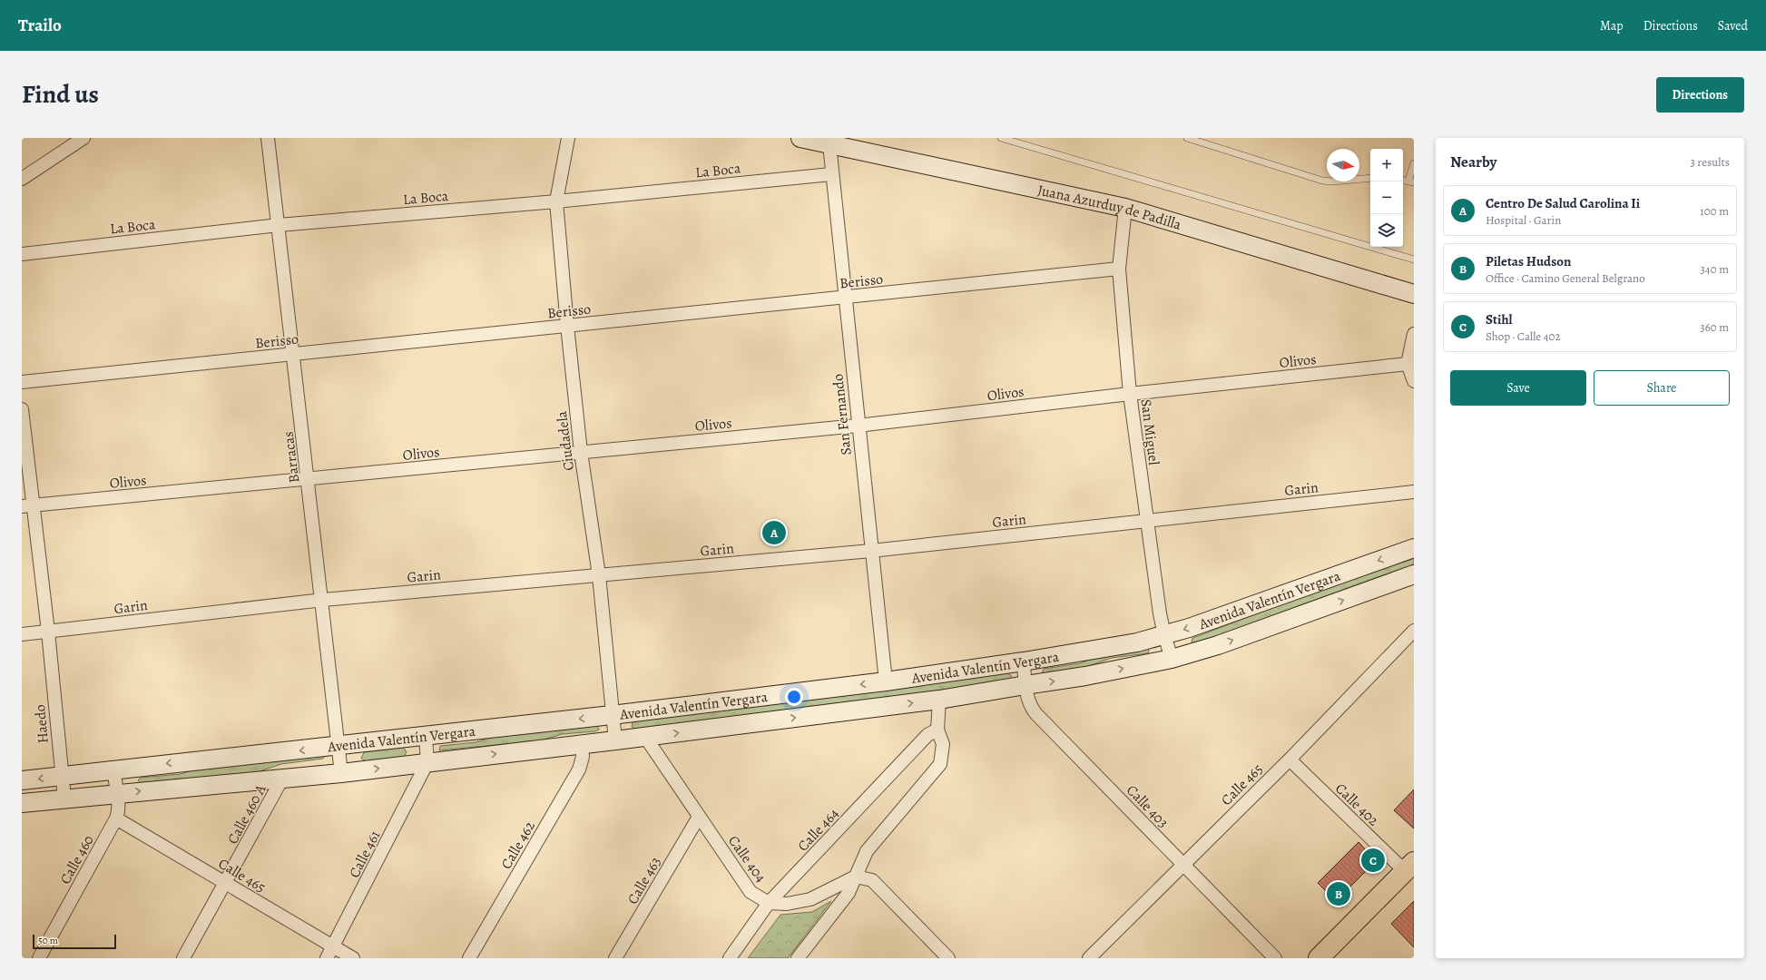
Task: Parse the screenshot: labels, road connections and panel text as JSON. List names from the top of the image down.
{
  "streets": {
    "street": [
      "La Boca",
      "Juana Azurduy de Padilla",
      "Berisso",
      "Olivos",
      "San Fernando",
      "San Miguel",
      "Ciudadela",
      "Barracas",
      "Garin",
      "Avenida Valentín Vergara",
      "Haedo",
      "Calle 465",
      "Calle 402",
      "Calle 403",
      "Calle 460 A",
      "Calle 464",
      "Calle 462",
      "Calle 461",
      "Calle 404",
      "Calle 460",
      "Calle 463"
    ]
  },
  "crossings": [
    ["La Boca", "San Fernando"],
    ["La Boca", "Ciudadela"],
    ["La Boca", "Barracas"],
    ["Juana Azurduy de Padilla", "San Fernando"],
    ["Juana Azurduy de Padilla", "San Miguel"],
    ["Berisso", "San Fernando"],
    ["Berisso", "San Miguel"],
    ["Berisso", "Ciudadela"],
    ["Berisso", "Barracas"],
    ["Olivos", "San Fernando"],
    ["Olivos", "San Miguel"],
    ["Olivos", "Ciudadela"],
    ["Olivos", "Barracas"],
    ["Olivos", "Haedo"],
    ["San Fernando", "Garin"],
    ["San Fernando", "Avenida Valentín Vergara"],
    ["San Miguel", "Garin"],
    ["San Miguel", "Avenida Valentín Vergara"],
    ["Ciudadela", "Garin"],
    ["Ciudadela", "Avenida Valentín Vergara"],
    ["Barracas", "Garin"],
    ["Barracas", "Avenida Valentín Vergara"],
    ["Garin", "Haedo"],
    ["Avenida Valentín Vergara", "Haedo"],
    ["Avenida Valentín Vergara", "Calle 403"],
    ["Avenida Valentín Vergara", "Calle 460 A"],
    ["Avenida Valentín Vergara", "Calle 462"],
    ["Avenida Valentín Vergara", "Calle 461"],
    ["Avenida Valentín Vergara", "Calle 404"],
    ["Avenida Valentín Vergara", "Calle 460"],
    ["Calle 465", "Calle 402"],
    ["Calle 465", "Calle 403"],
    ["Calle 465", "Calle 460 A"],
    ["Calle 465", "Calle 461"],
    ["Calle 465", "Calle 460"],
    ["Calle 464", "Calle 404"],
    ["Calle 404", "Calle 463"]
  ],
  "scale_bar": "50 m",
  "north": "right",
  "page": {
    "header": "Trailo",
    "nav": ["Map", "Directions", "Saved"],
    "title": "Find us",
    "buttons": [
      "Directions",
      ["Save", "Share"]
    ],
    "heading": ["Nearby", "3 results"],
    "map_buttons": ["+", "−"],
    "list": [
      {
        "mark": "A",
        "name": "Centro De Salud Carolina Ii",
        "note": "Hospital · Garin",
        "value": "100 m"
      },
      {
        "mark": "B",
        "name": "Piletas Hudson",
        "note": "Office · Camino General Belgrano",
        "value": "340 m"
      },
      {
        "mark": "C",
        "name": "Stihl",
        "note": "Shop · Calle 402",
        "value": "360 m"
      }
    ],
    "pins": ["A", "C", "B"],
    "scale": "50 m"
  }
}
